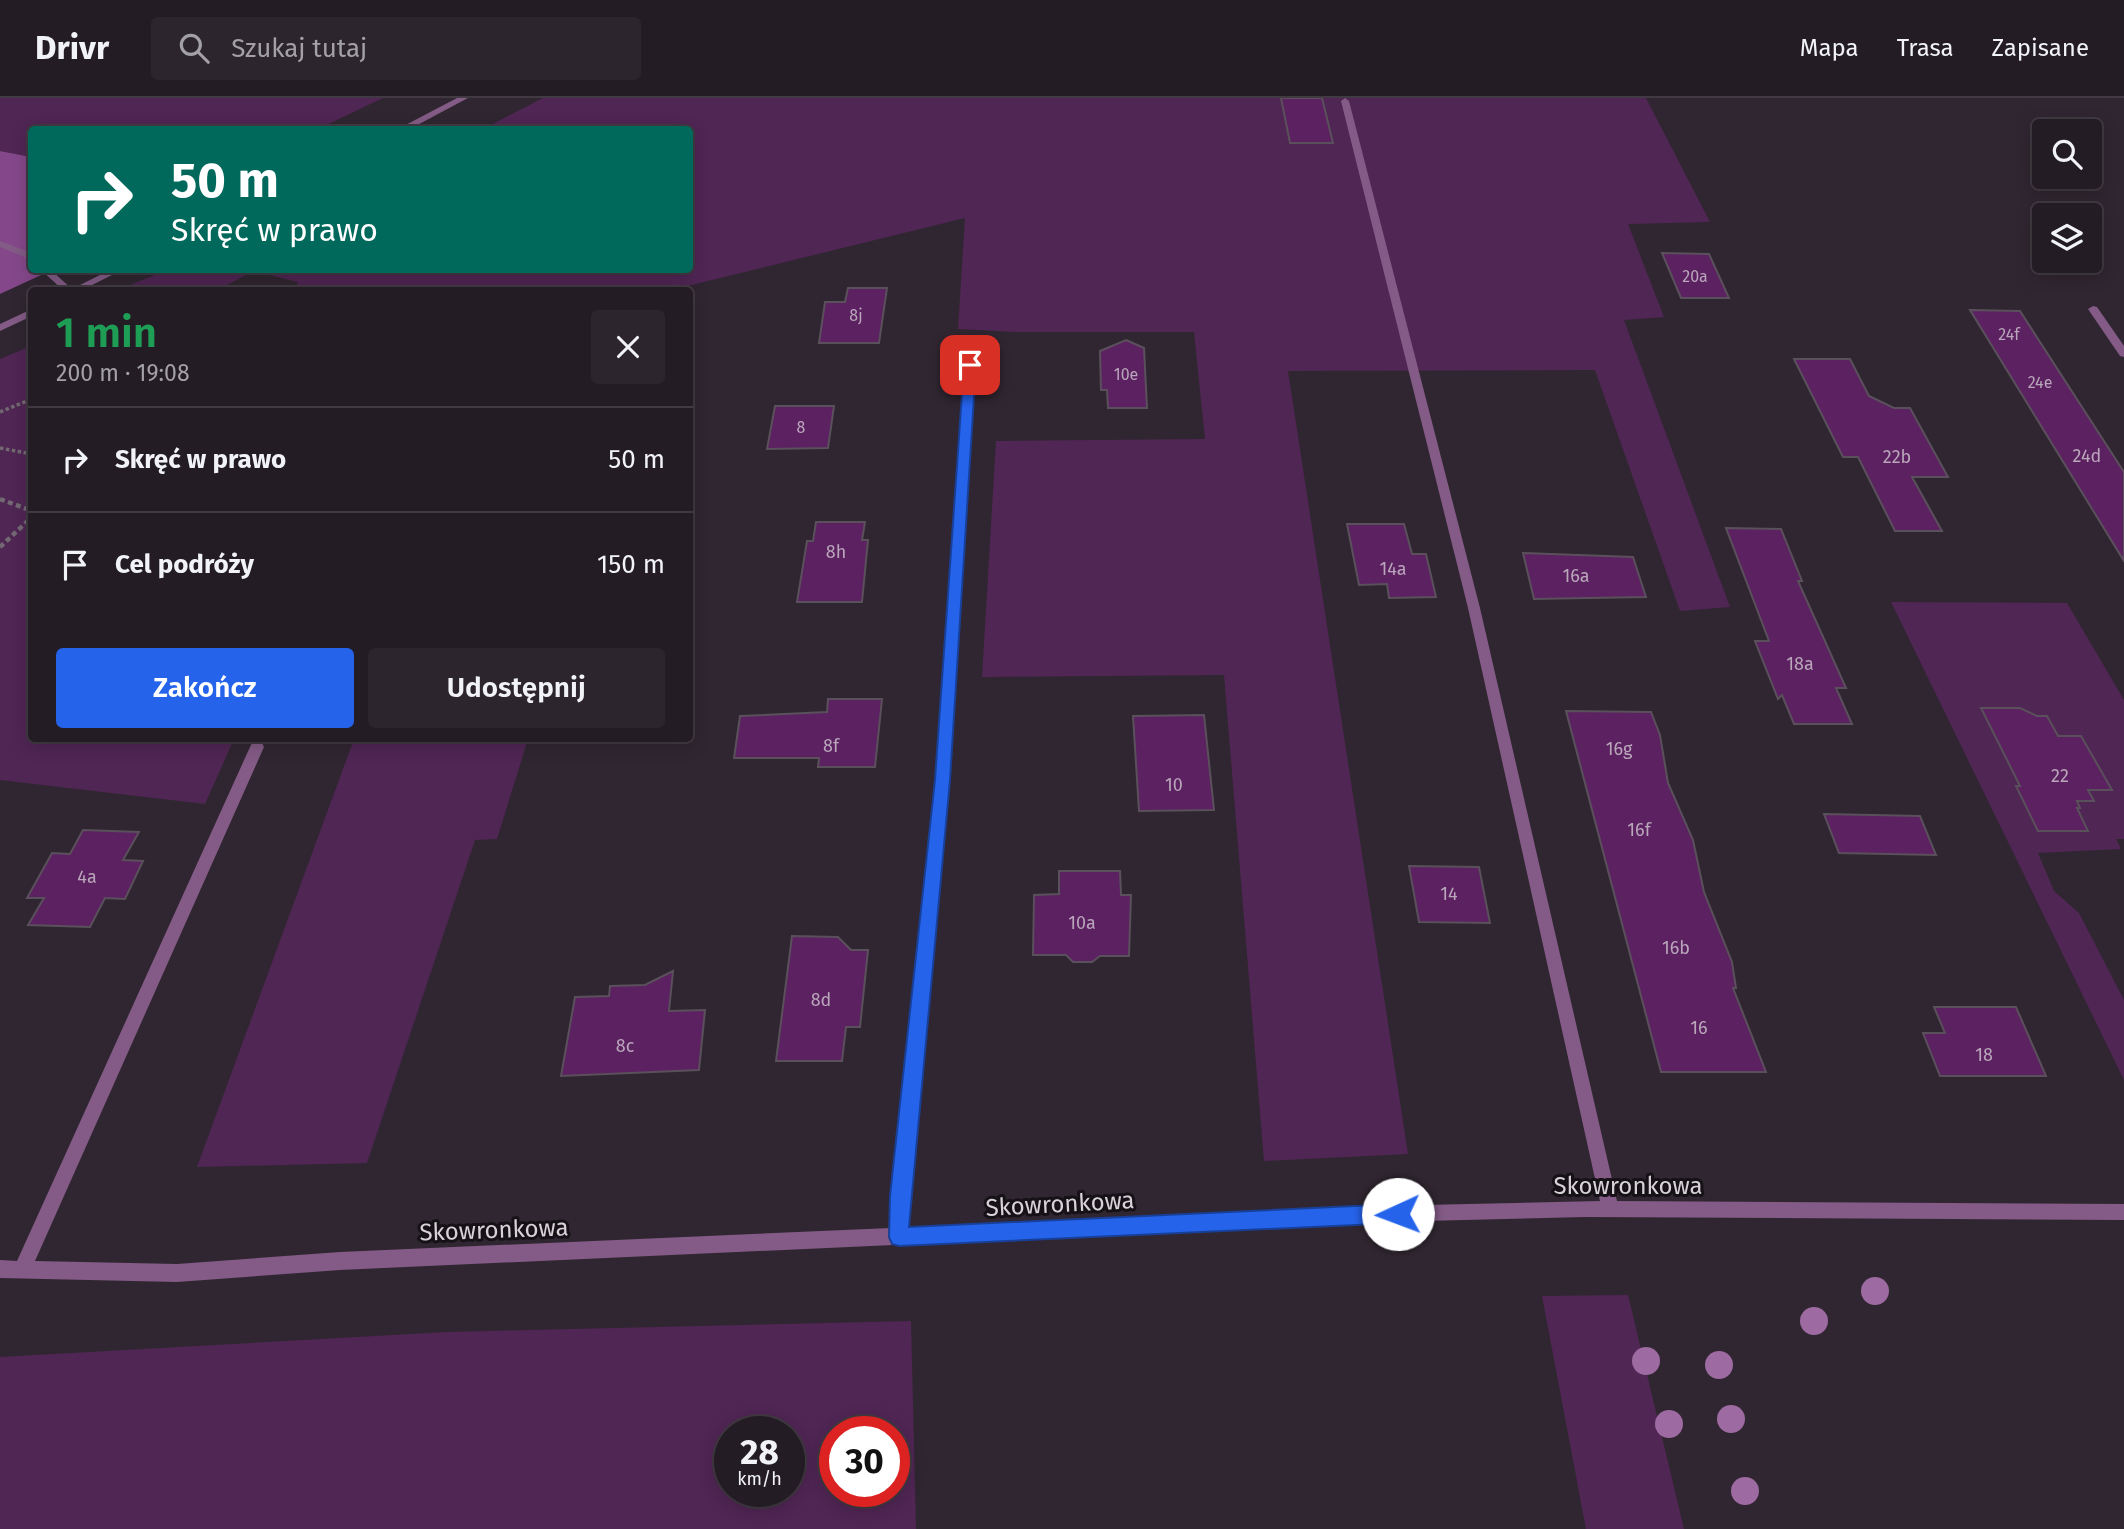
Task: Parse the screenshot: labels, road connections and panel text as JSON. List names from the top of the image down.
{
  "streets": {
    "street": ["Skowronkowa"]
  },
  "house_numbers": [
    "20a",
    "8j",
    "24f",
    "10e",
    "24e",
    "8",
    "24d",
    "22b",
    "8h",
    "14a",
    "16a",
    "18a",
    "8f",
    "16g",
    "22",
    "10",
    "16f",
    "4a",
    "14",
    "10a",
    "16b",
    "8d",
    "16",
    "8c",
    "18"
  ],
  "page": {
    "header": "Drivr",
    "search": "Szukaj tutaj",
    "nav": ["Mapa", "Trasa", "Zapisane"],
    "turn": ["50 m", "Skręć w prawo"],
    "heading": ["1 min", "200 m · 19:08"],
    "list": [
      {
        "name": "Skręć w prawo",
        "value": "50 m"
      },
      {
        "name": "Cel podróży",
        "value": "150 m"
      }
    ],
    "buttons": ["Zakończ", "Udostępnij"],
    "speed": "28 km/h",
    "limit": "30"
  }
}
